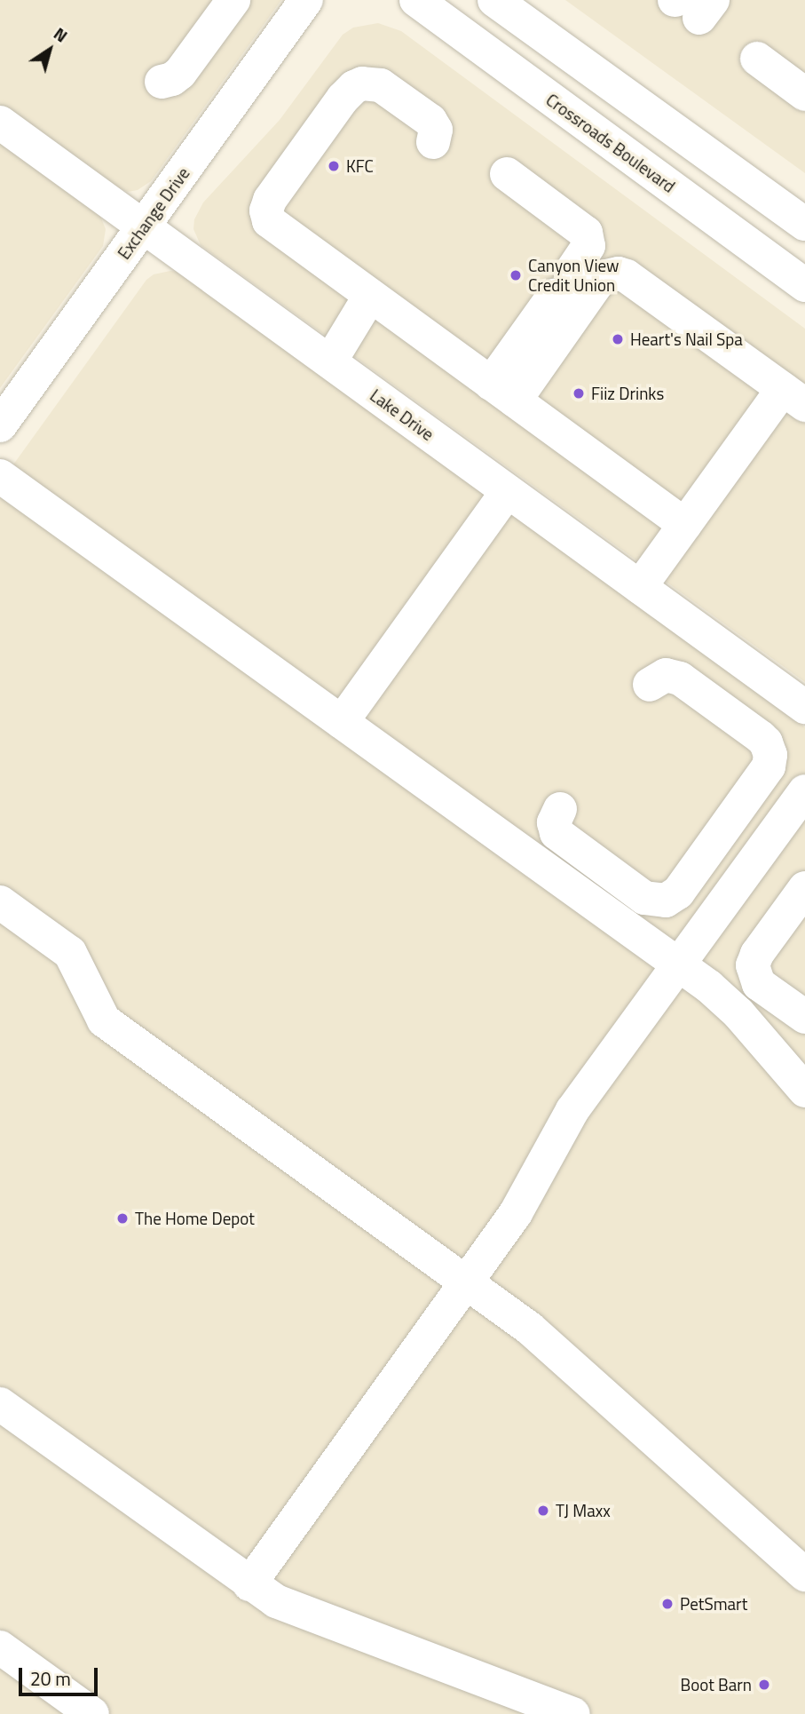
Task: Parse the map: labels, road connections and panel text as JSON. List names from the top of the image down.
{
  "streets": {
    "street": ["Crossroads Boulevard", "Exchange Drive", "Lake Drive"]
  },
  "crossings": [
    ["Exchange Drive", "Lake Drive"]
  ],
  "places": [
    "KFC",
    "Canyon View Credit Union",
    "Heart's Nail Spa",
    "Fiiz Drinks",
    "The Home Depot",
    "TJ Maxx",
    "PetSmart",
    "Boot Barn"
  ],
  "scale_bar": "20 m",
  "north": "top right"
}
